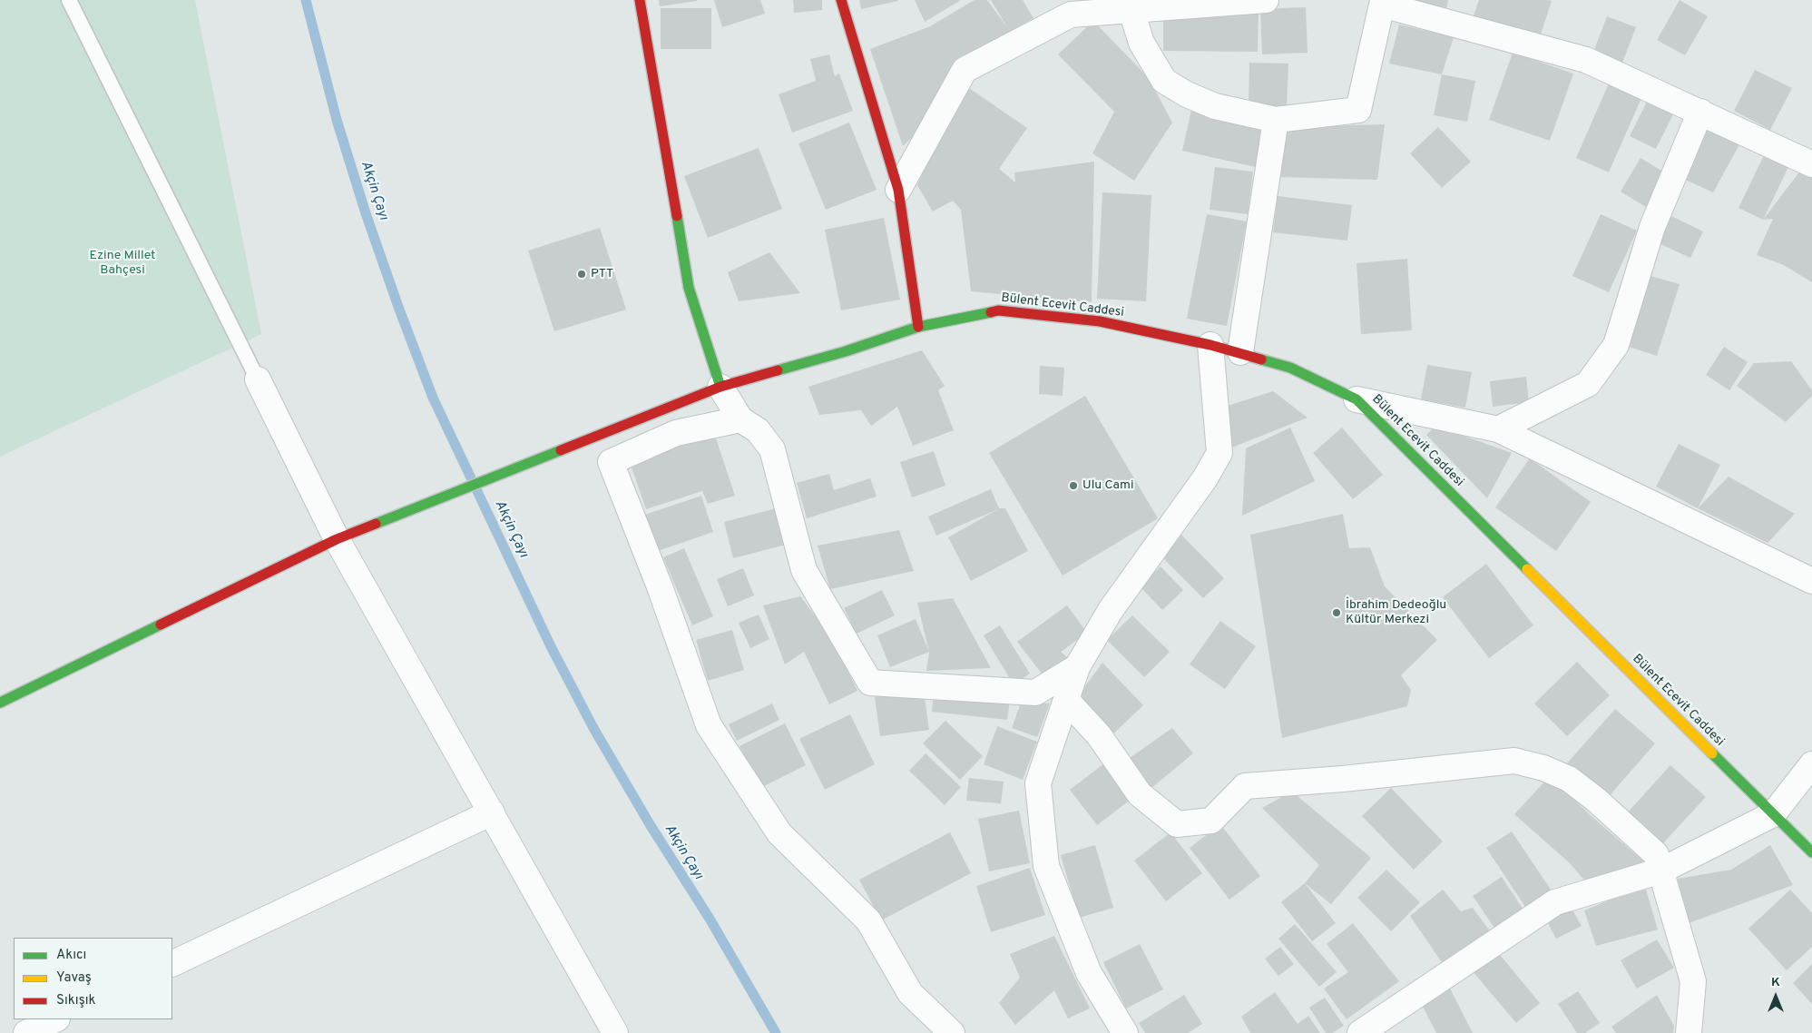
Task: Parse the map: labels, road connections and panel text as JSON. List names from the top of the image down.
{
  "streets": {
    "main road": ["Bülent Ecevit Caddesi"]
  },
  "water": ["Akçin Çayı"],
  "parks": ["Ezine Millet Bahçesi"],
  "places": ["PTT", "Ulu Cami", "İbrahim Dedeoğlu Kültür Merkezi"],
  "legend": ["Akıcı", "Yavaş", "Sıkışık"],
  "north": "top"
}
